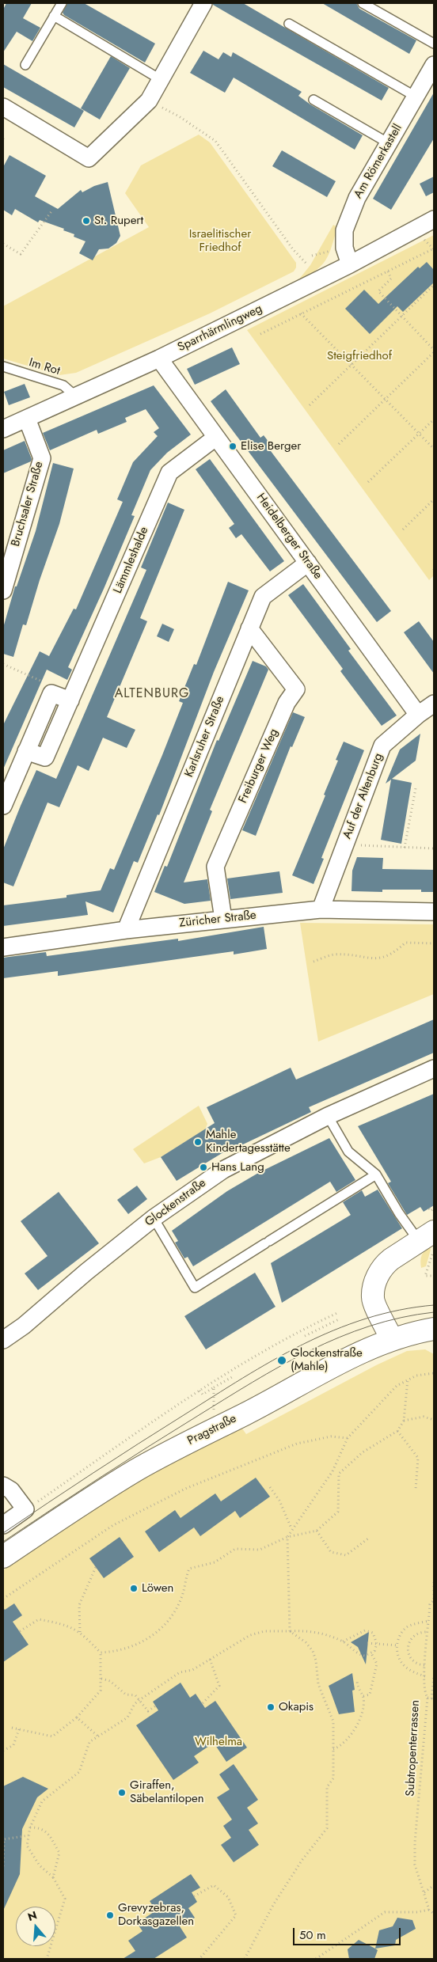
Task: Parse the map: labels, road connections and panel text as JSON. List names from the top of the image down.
{
  "streets": {
    "main road": ["Pragstraße"],
    "street": [
      "Am Römerkastell",
      "Sparrhärmlingweg",
      "Bruchsaler Straße",
      "Heidelberger Straße",
      "Lämmleshalde",
      "Karlsruher Straße",
      "Freiburger Weg",
      "Auf der Altenburg",
      "Züricher Straße",
      "Glockenstraße"
    ],
    "lane": ["Im Rot"],
    "path": ["Subtropenterrassen"]
  },
  "crossings": [
    ["Am Römerkastell", "Sparrhärmlingweg"],
    ["Sparrhärmlingweg", "Im Rot"],
    ["Sparrhärmlingweg", "Bruchsaler Straße"],
    ["Sparrhärmlingweg", "Heidelberger Straße"],
    ["Heidelberger Straße", "Lämmleshalde"],
    ["Heidelberger Straße", "Karlsruher Straße"],
    ["Heidelberger Straße", "Auf der Altenburg"],
    ["Karlsruher Straße", "Freiburger Weg"],
    ["Karlsruher Straße", "Züricher Straße"],
    ["Freiburger Weg", "Züricher Straße"],
    ["Auf der Altenburg", "Züricher Straße"]
  ],
  "districts": ["ALTENBURG"],
  "parks": ["Israelitischer Friedhof", "Steigfriedhof", "Wilhelma"],
  "places": [
    "St. Rupert",
    "Elise Berger",
    "Mahle Kindertagesstätte",
    "Hans Lang",
    "Glockenstraße (Mahle)",
    "Löwen",
    "Okapis",
    "Giraffen, Säbelantilopen",
    "Grevyzebras, Dorkasgazellen"
  ],
  "scale_bar": "50 m",
  "north": "top"
}
